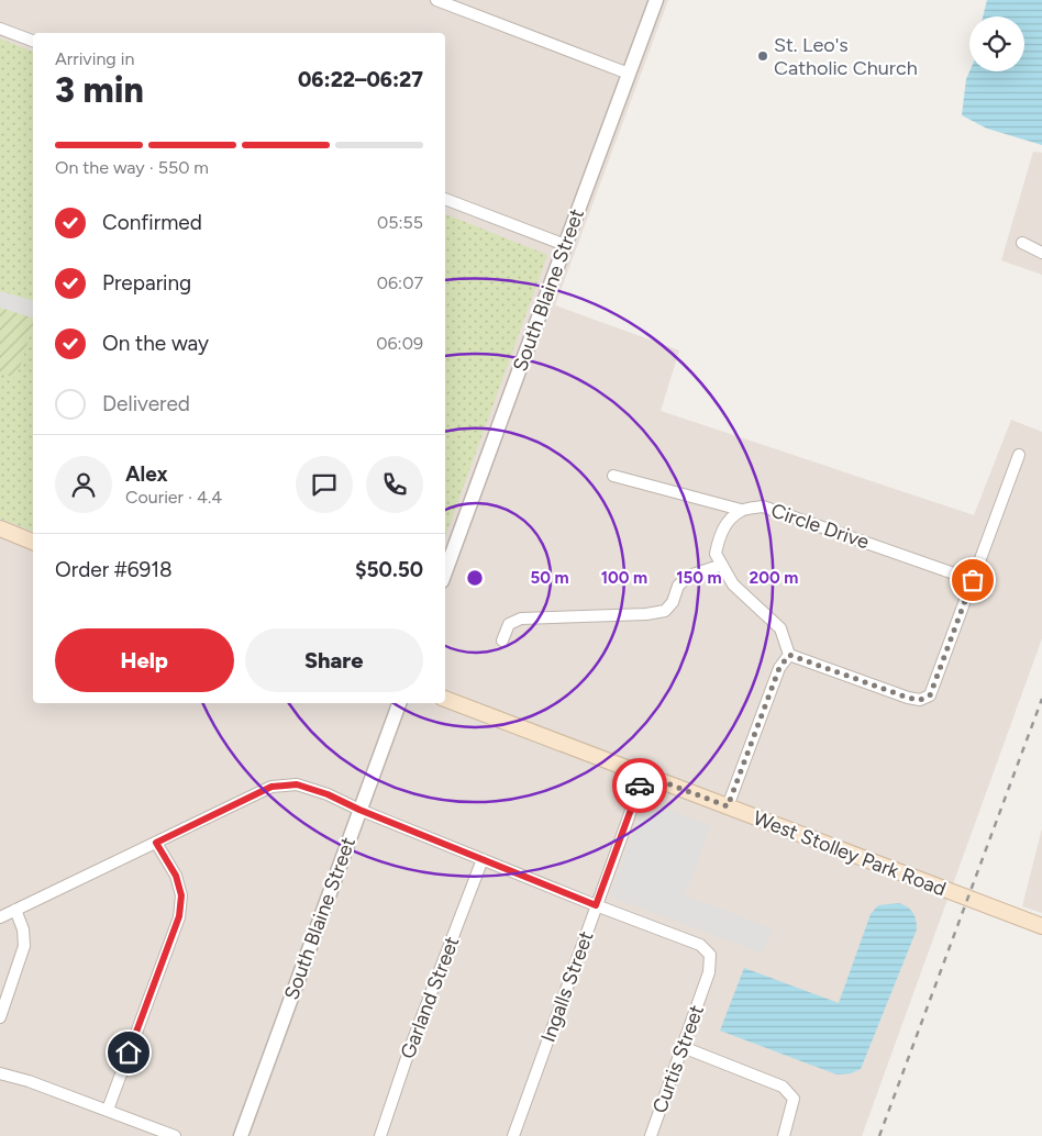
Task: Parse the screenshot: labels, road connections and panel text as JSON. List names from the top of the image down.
{
  "streets": {
    "main road": ["West Stolley Park Road"],
    "street": [
      "South Blaine Street",
      "Circle Drive",
      "Ingalls Street",
      "Garland Street",
      "Curtis Street"
    ]
  },
  "crossings": [
    ["West Stolley Park Road", "Ingalls Street"],
    ["Ingalls Street", "Curtis Street"]
  ],
  "places": ["St. Leo's Catholic Church"],
  "page": {
    "heading": ["3 min", "Arriving in", "06:22–06:27"],
    "panel": [
      "Alex",
      "Courier · 4.4",
      "Order #6918",
      "$50.50"
    ],
    "bar": "On the way · 550 m",
    "list": [
      ["Confirmed", "05:55"],
      ["Preparing", "06:07"],
      ["On the way", "06:09"],
      "Delivered"
    ],
    "buttons": ["Help", "Share"]
  },
  "rings": [
    "50 m",
    "100 m",
    "150 m",
    "200 m"
  ]
}
